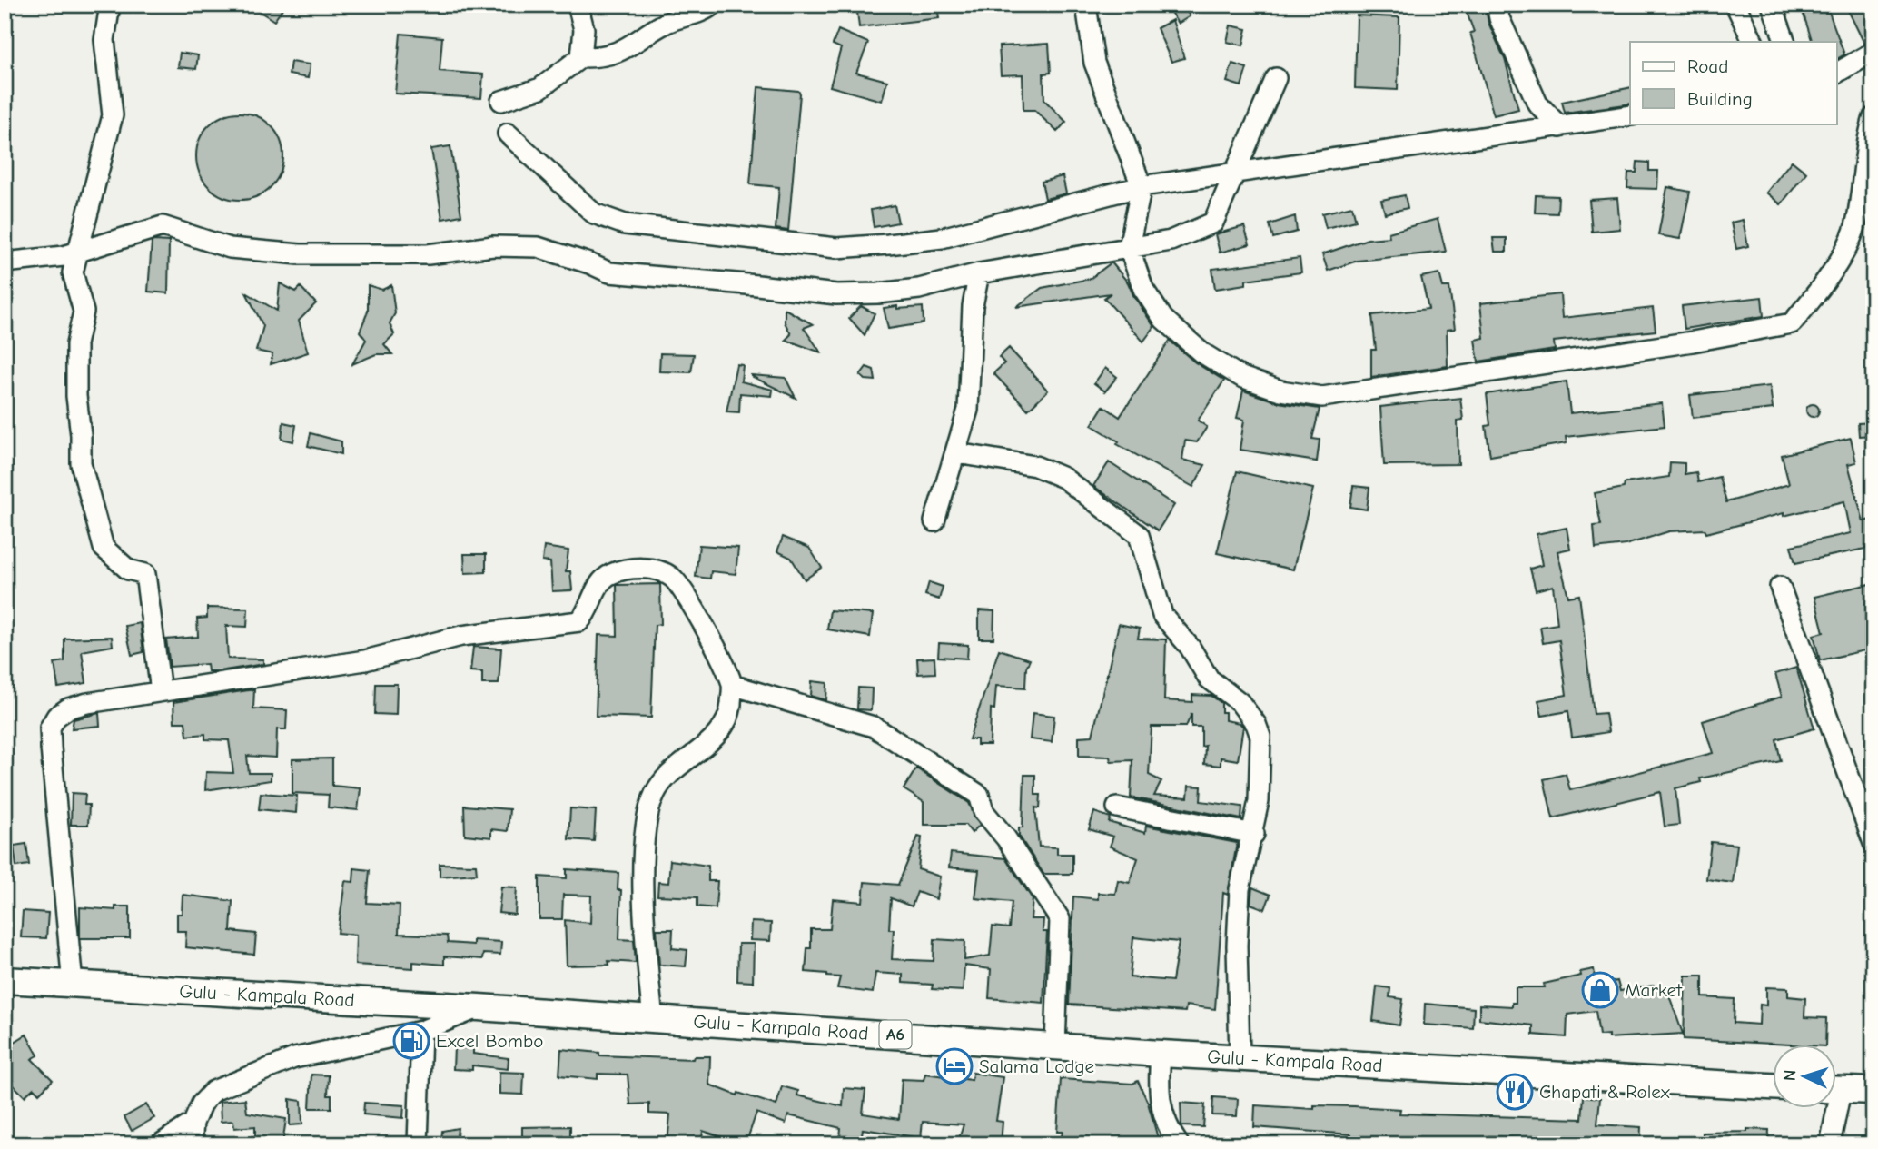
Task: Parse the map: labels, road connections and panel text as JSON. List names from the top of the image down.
{
  "streets": {
    "main road": ["Gulu - Kampala Road", "A6"]
  },
  "places": {
    "shop": ["Market"],
    "fuel station": ["Excel Bombo"],
    "hotel": ["Salama Lodge"],
    "restaurant": ["Chapati & Rolex"]
  },
  "legend": ["Road", "Building"],
  "north": "left"
}
